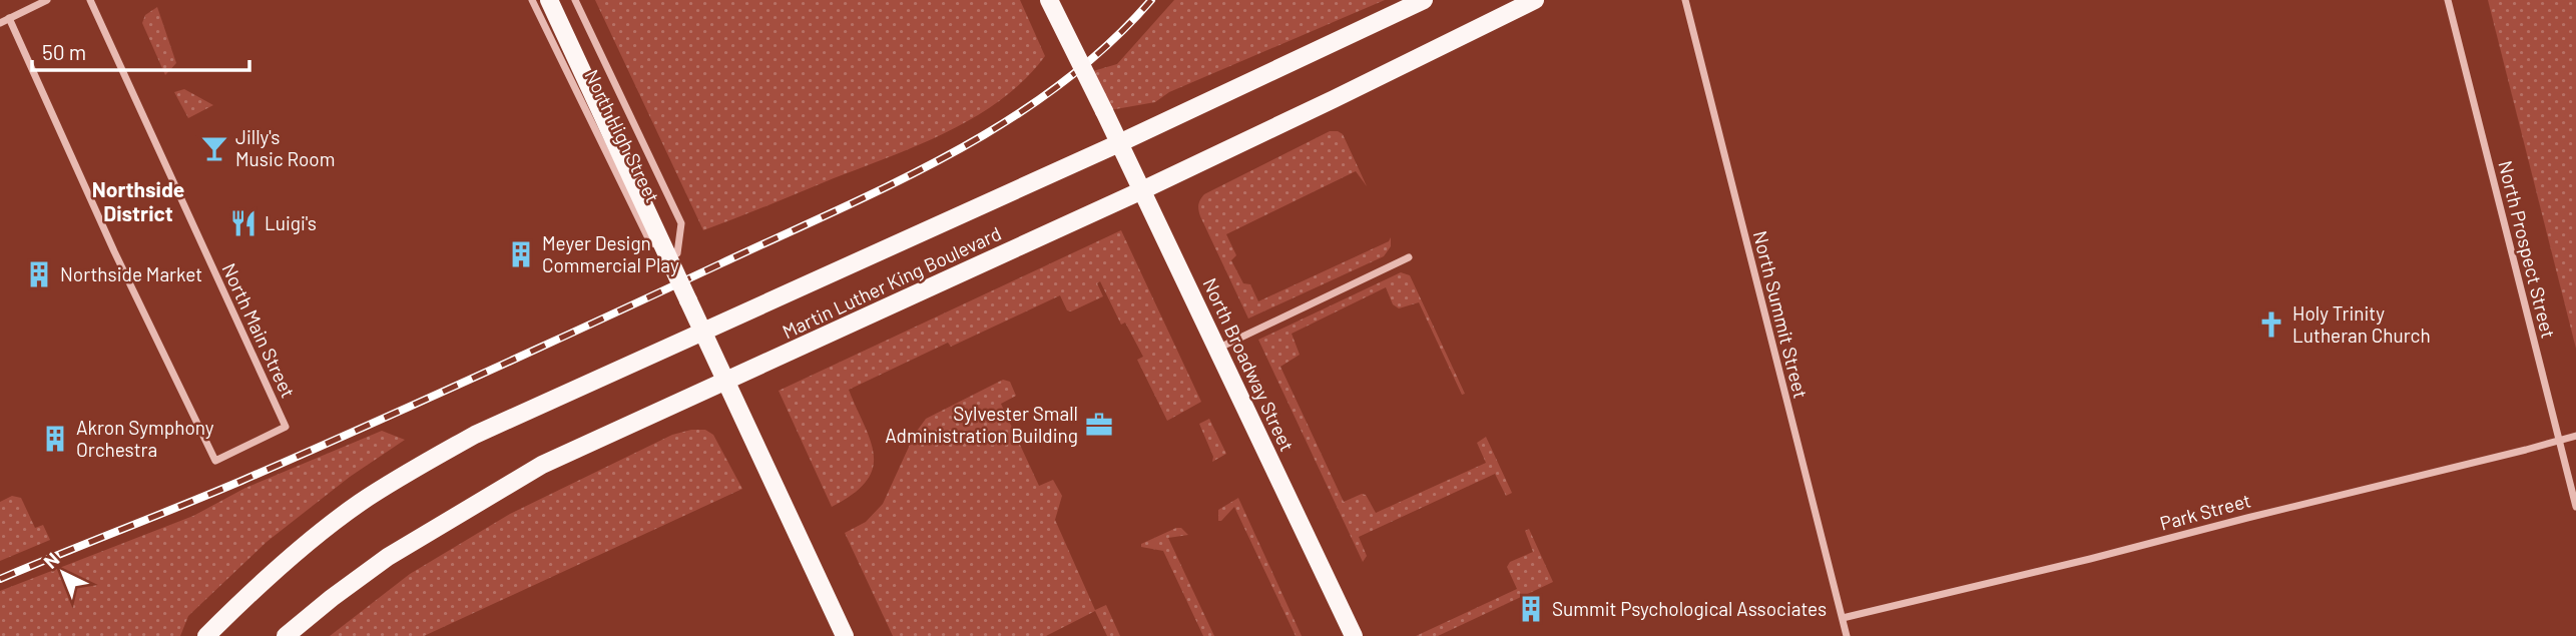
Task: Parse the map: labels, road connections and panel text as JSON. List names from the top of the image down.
{
  "streets": {
    "main road": ["Martin Luther King Boulevard", "North Broadway Street"],
    "street": [
      "North High Street",
      "North Prospect Street",
      "North Summit Street",
      "North Main Street",
      "Park Street"
    ]
  },
  "crossings": [
    ["North Prospect Street", "Park Street"],
    ["Martin Luther King Boulevard", "North Broadway Street"],
    ["North Summit Street", "Park Street"]
  ],
  "districts": ["Northside District"],
  "places": {
    "bar": ["Jilly's Music Room"],
    "restaurant": ["Luigi's"],
    "building": [
      "Meyer Design Commercial Play",
      "Northside Market",
      "Akron Symphony Orchestra",
      "Summit Psychological Associates"
    ],
    "church": ["Holy Trinity Lutheran Church"],
    "office": ["Sylvester Small Administration Building"]
  },
  "scale_bar": "50 m",
  "north": "top left"
}
